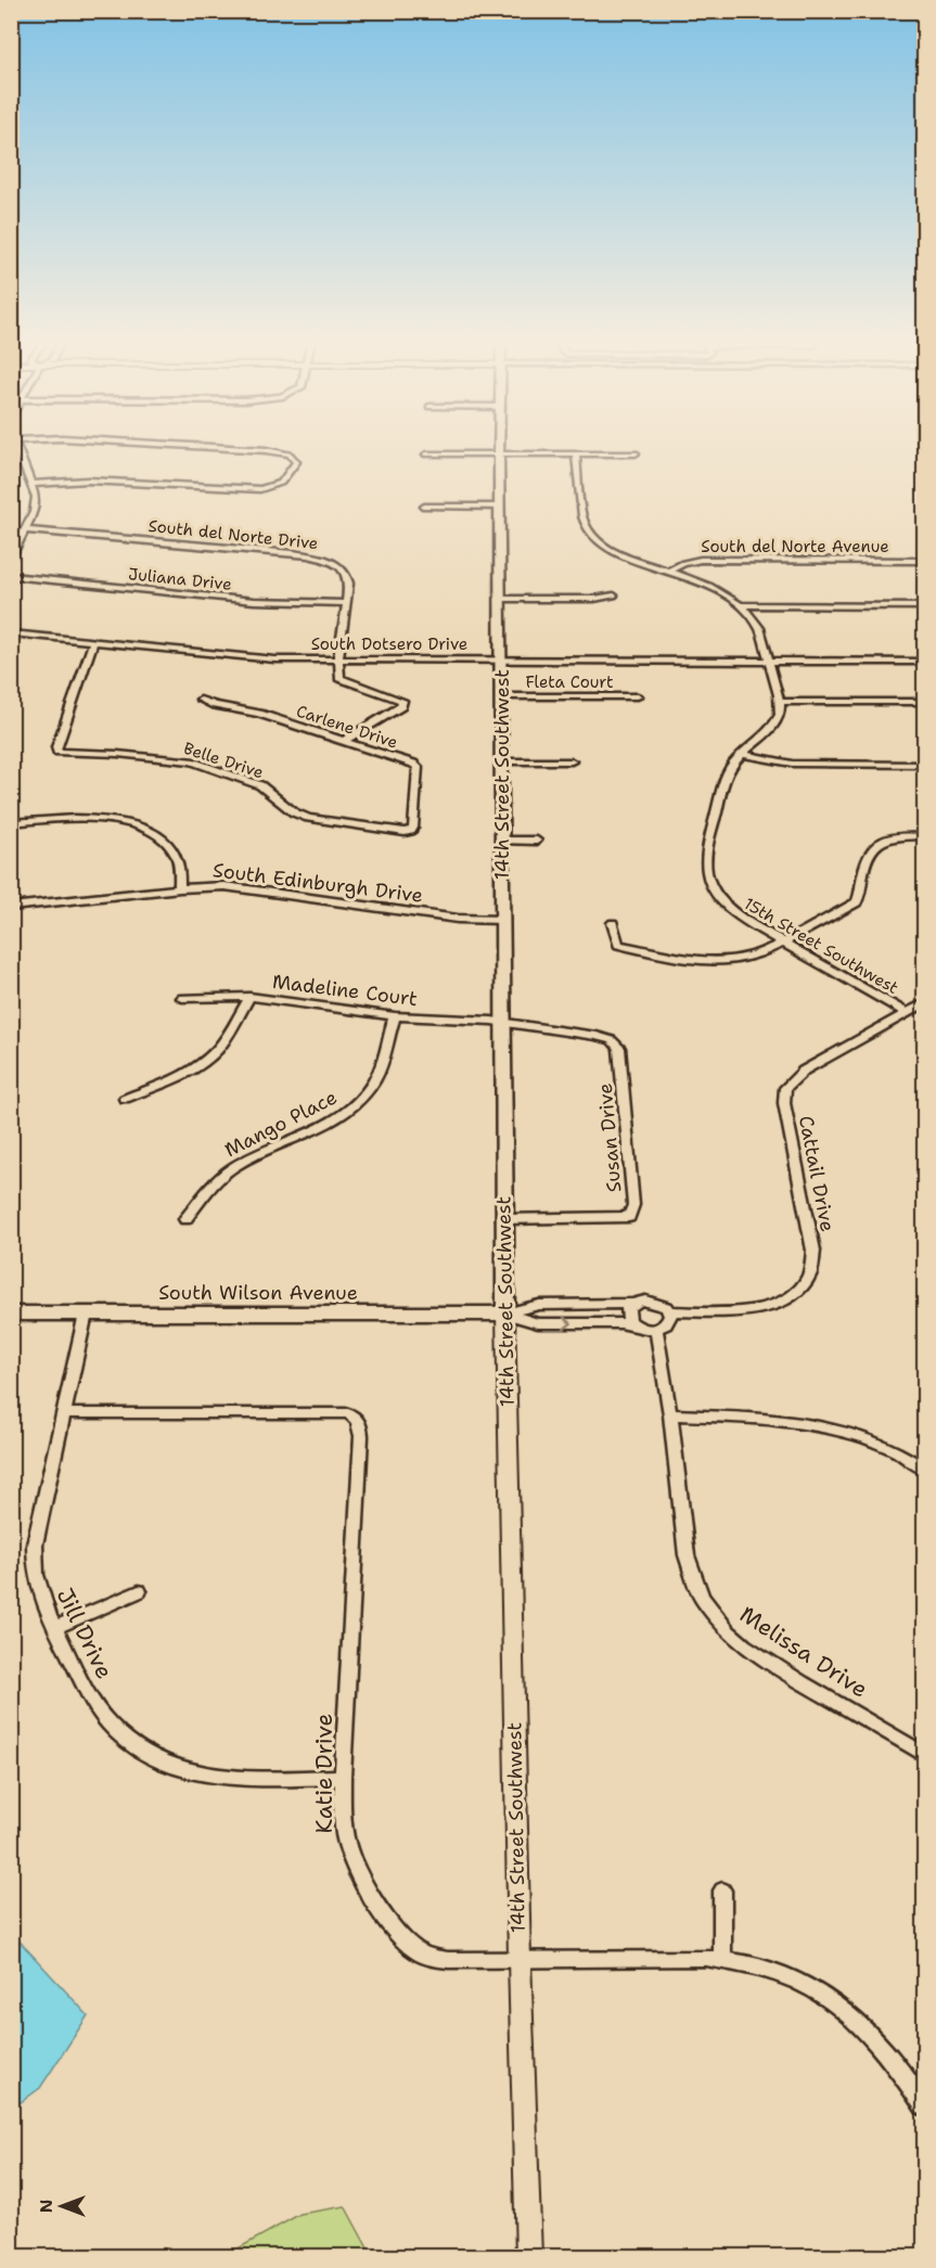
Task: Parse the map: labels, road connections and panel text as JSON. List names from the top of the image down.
{
  "streets": {
    "main road": ["14th Street Southwest", "South Wilson Avenue"],
    "street": [
      "South del Norte Drive",
      "South del Norte Avenue",
      "Juliana Drive",
      "South Dotsero Drive",
      "Fleta Court",
      "Carlene Drive",
      "Belle Drive",
      "South Edinburgh Drive",
      "15th Street Southwest",
      "Madeline Court",
      "Mango Place",
      "Susan Drive",
      "Cattail Drive",
      "Jill Drive",
      "Melissa Drive",
      "Katie Drive"
    ]
  },
  "crossings": [
    ["South del Norte Drive", "Juliana Drive"],
    ["South del Norte Drive", "South Dotsero Drive"],
    ["South Dotsero Drive", "Belle Drive"],
    ["South Dotsero Drive", "14th Street Southwest"],
    ["Fleta Court", "14th Street Southwest"],
    ["Carlene Drive", "Belle Drive"],
    ["14th Street Southwest", "South Edinburgh Drive"],
    ["14th Street Southwest", "Madeline Court"],
    ["14th Street Southwest", "Susan Drive"],
    ["14th Street Southwest", "South Wilson Avenue"],
    ["14th Street Southwest", "Katie Drive"],
    ["15th Street Southwest", "Cattail Drive"],
    ["Madeline Court", "Mango Place"],
    ["Madeline Court", "Susan Drive"],
    ["Cattail Drive", "South Wilson Avenue"],
    ["Cattail Drive", "Melissa Drive"],
    ["South Wilson Avenue", "Jill Drive"],
    ["South Wilson Avenue", "Melissa Drive"],
    ["Jill Drive", "Katie Drive"]
  ],
  "north": "left"
}
